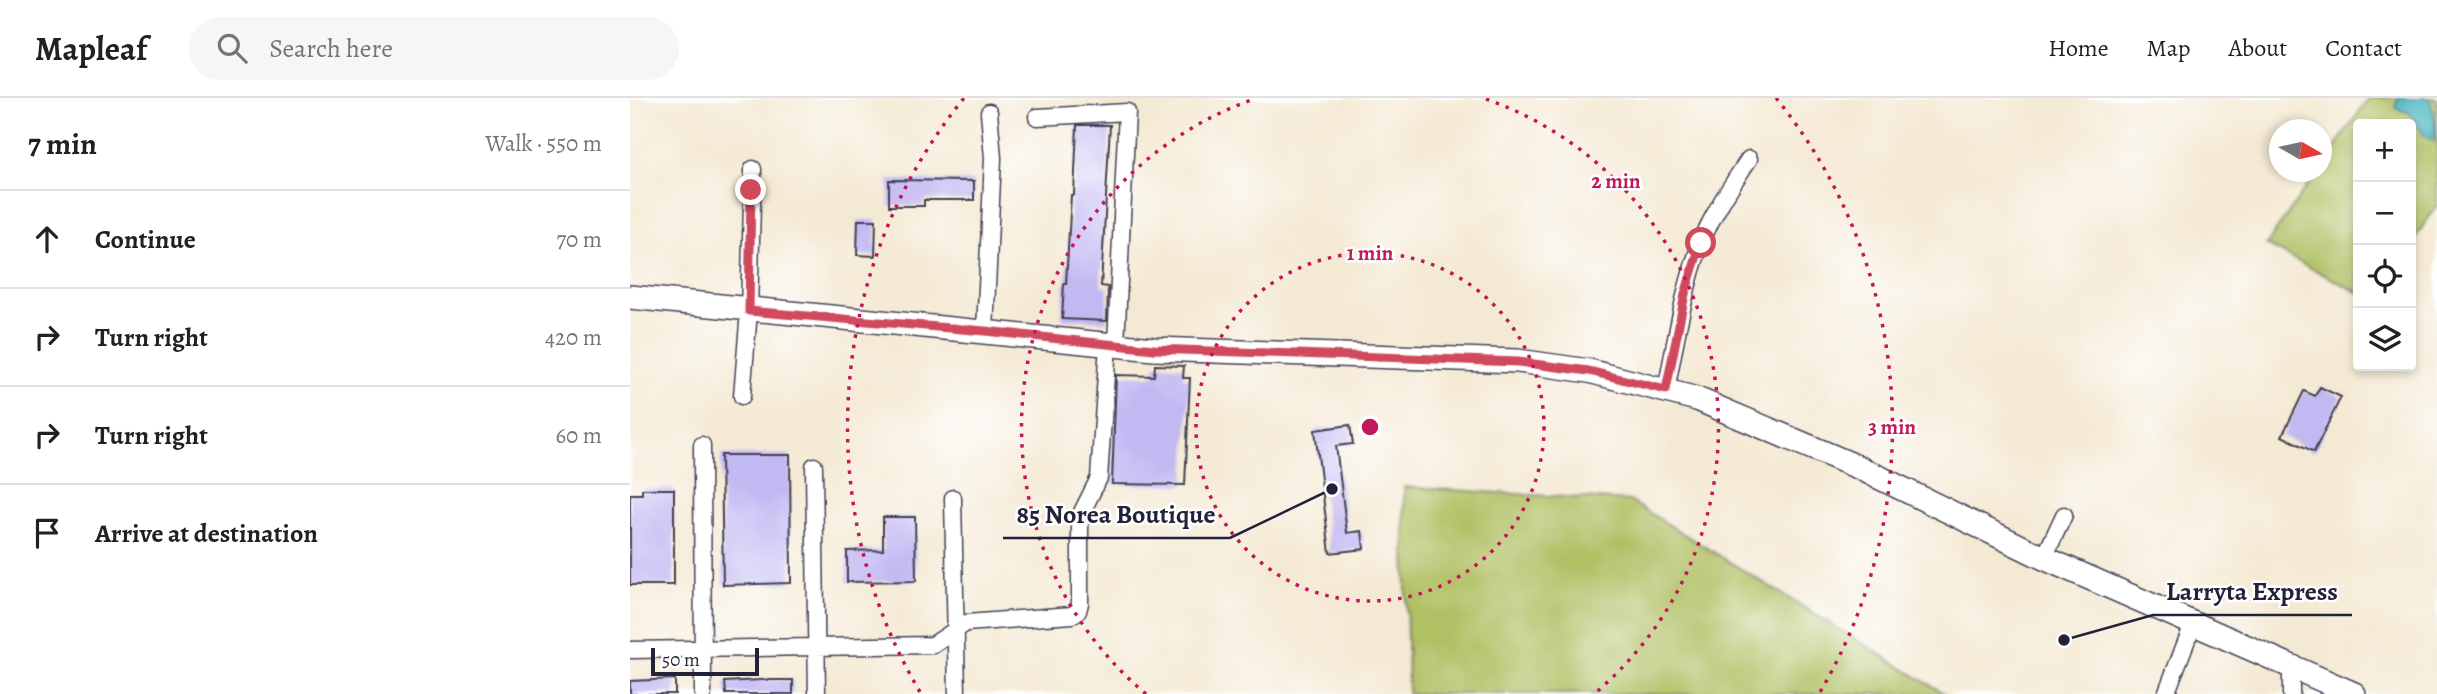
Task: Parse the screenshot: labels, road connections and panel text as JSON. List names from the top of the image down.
{
  "places": ["85 Norea Boutique", "Larryta Express"],
  "scale_bar": "50 m",
  "north": "right",
  "page": {
    "header": "Mapleaf",
    "search": "Search here",
    "nav": [
      "Home",
      "Map",
      "About",
      "Contact"
    ],
    "heading": ["7 min", "Walk · 550 m"],
    "map_buttons": ["+", "−"],
    "list": [
      ["Continue", "70 m"],
      ["Turn right", "420 m"],
      ["Turn right", "60 m"],
      "Arrive at destination"
    ],
    "scale": "50 m"
  },
  "rings": ["2 min", "1 min", "3 min"]
}
